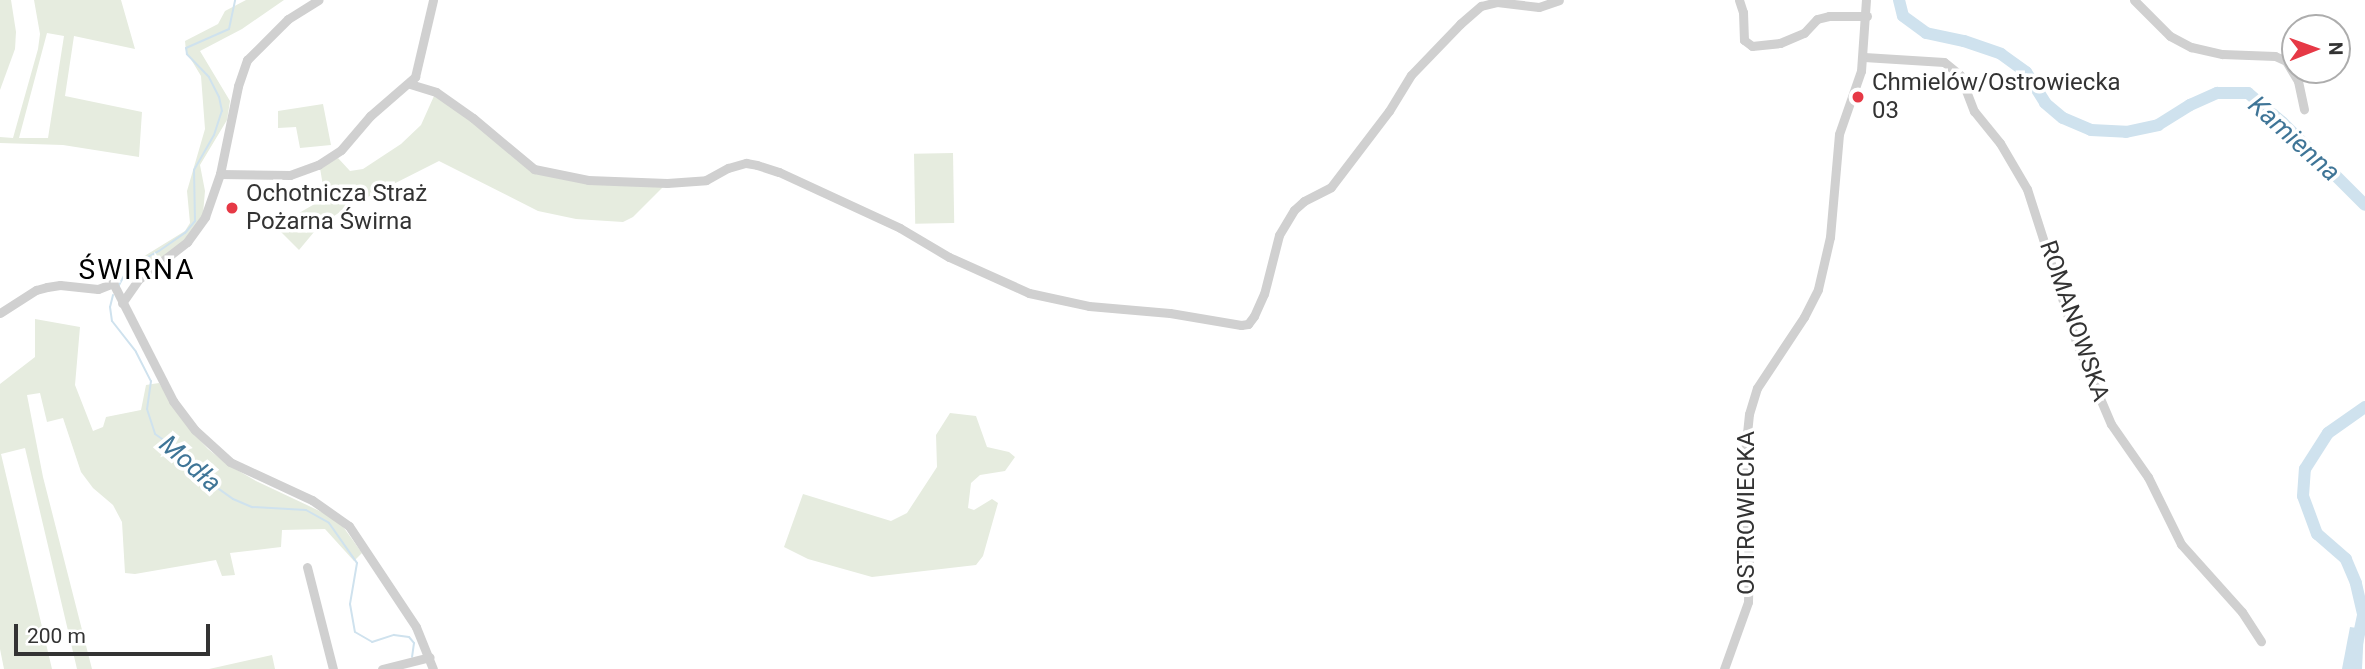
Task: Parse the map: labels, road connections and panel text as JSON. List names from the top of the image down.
{
  "streets": {
    "street": ["ROMANOWSKA", "OSTROWIECKA"]
  },
  "crossings": [
    ["ROMANOWSKA", "OSTROWIECKA"]
  ],
  "districts": ["ŚWIRNA"],
  "water": ["Kamienna", "Modła"],
  "places": ["Chmielów/Ostrowiecka 03", "Ochotnicza Straż Pożarna Świrna"],
  "scale_bar": "200 m",
  "north": "right"
}
